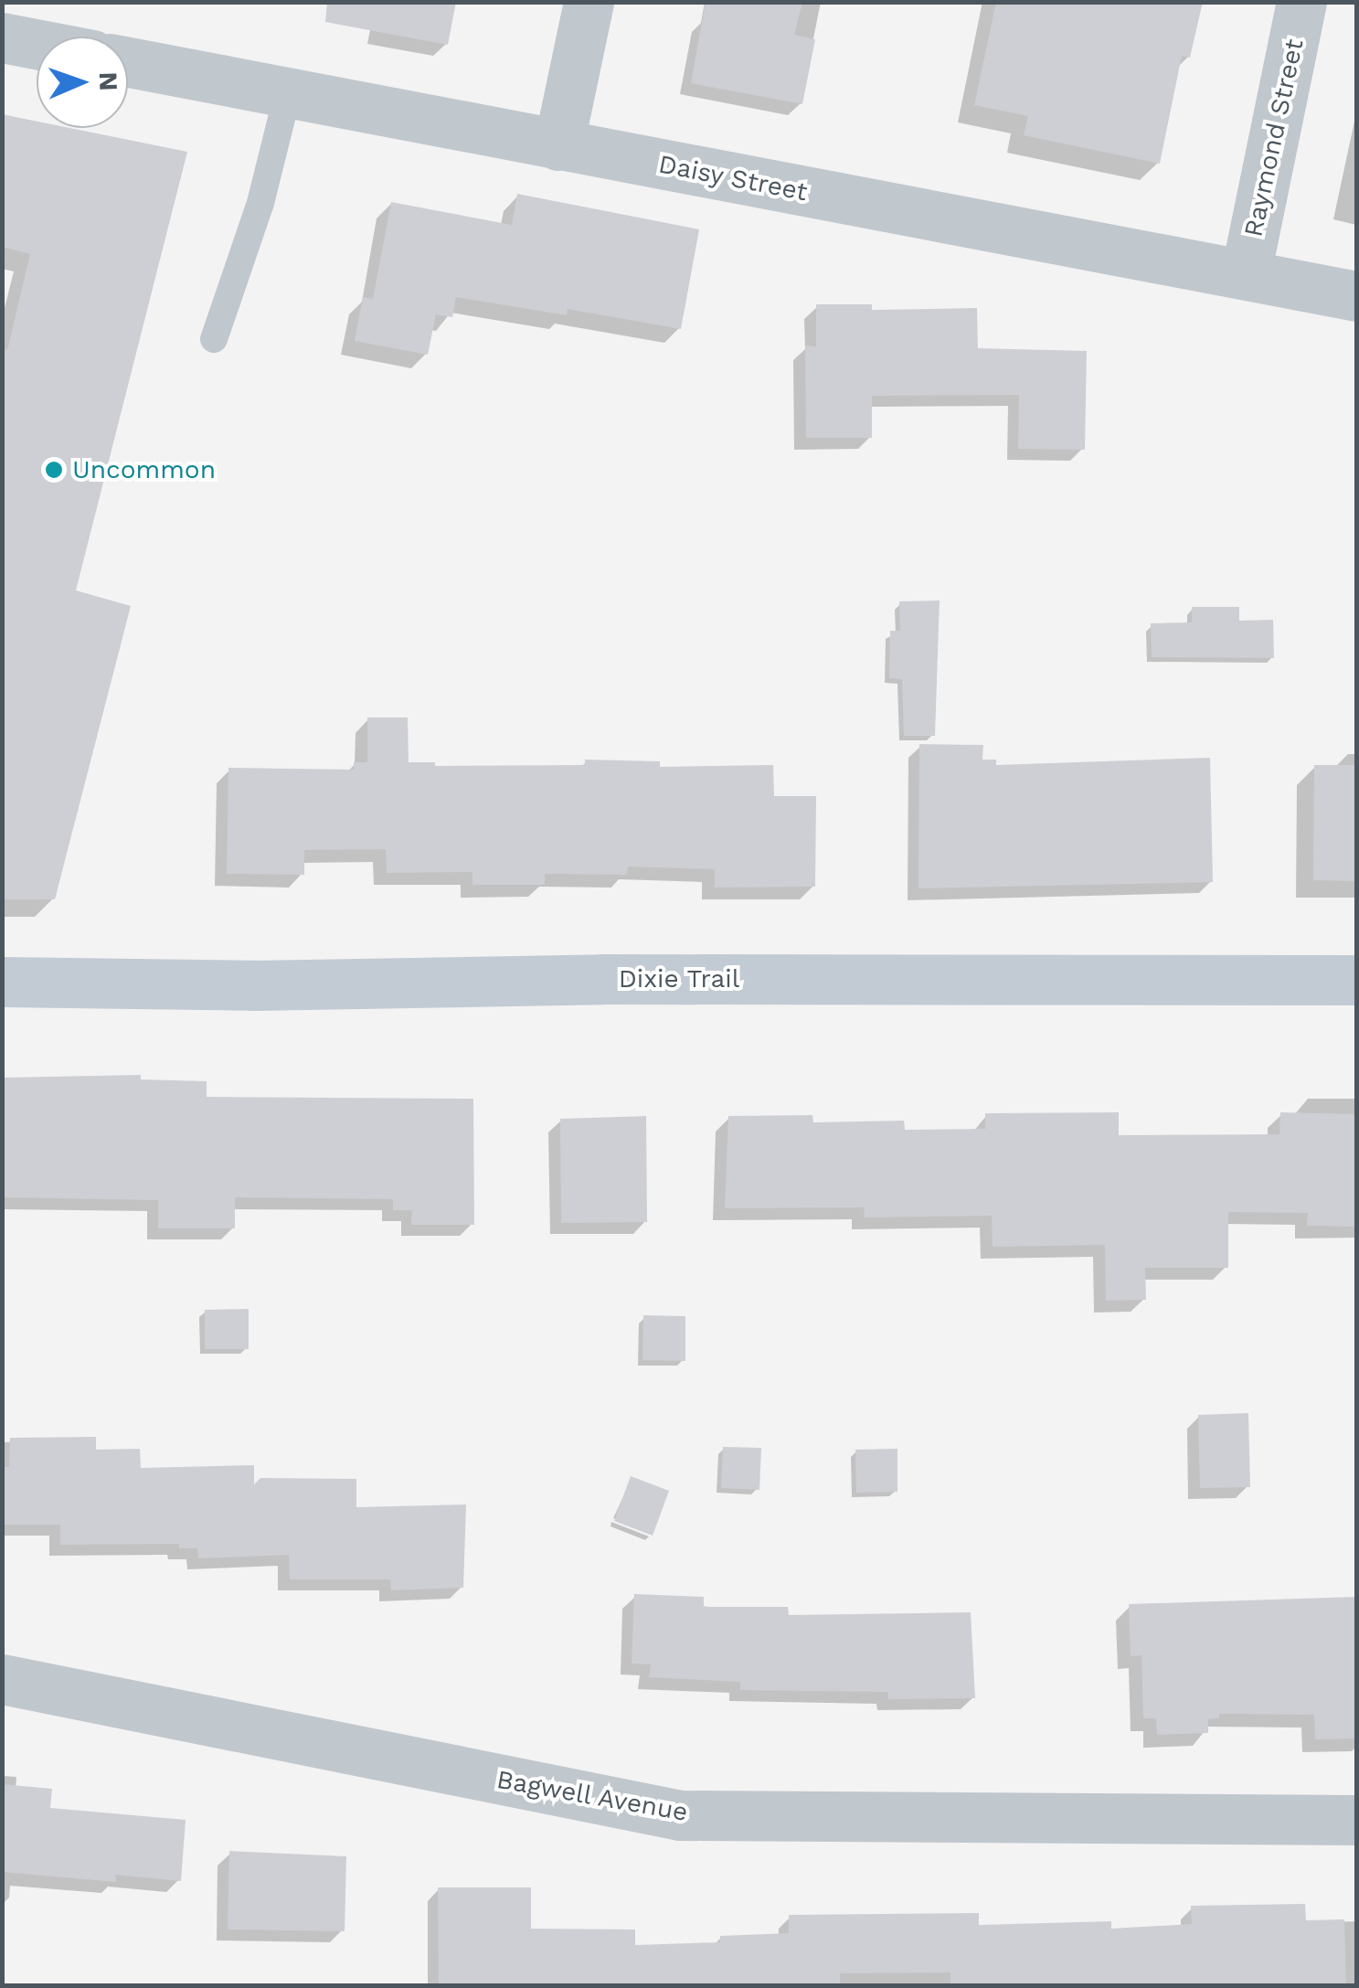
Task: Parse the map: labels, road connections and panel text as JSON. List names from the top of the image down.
{
  "streets": {
    "main road": ["Dixie Trail"],
    "street": ["Raymond Street", "Daisy Street", "Bagwell Avenue"]
  },
  "crossings": [
    ["Raymond Street", "Daisy Street"]
  ],
  "places": ["Uncommon"],
  "north": "right"
}
